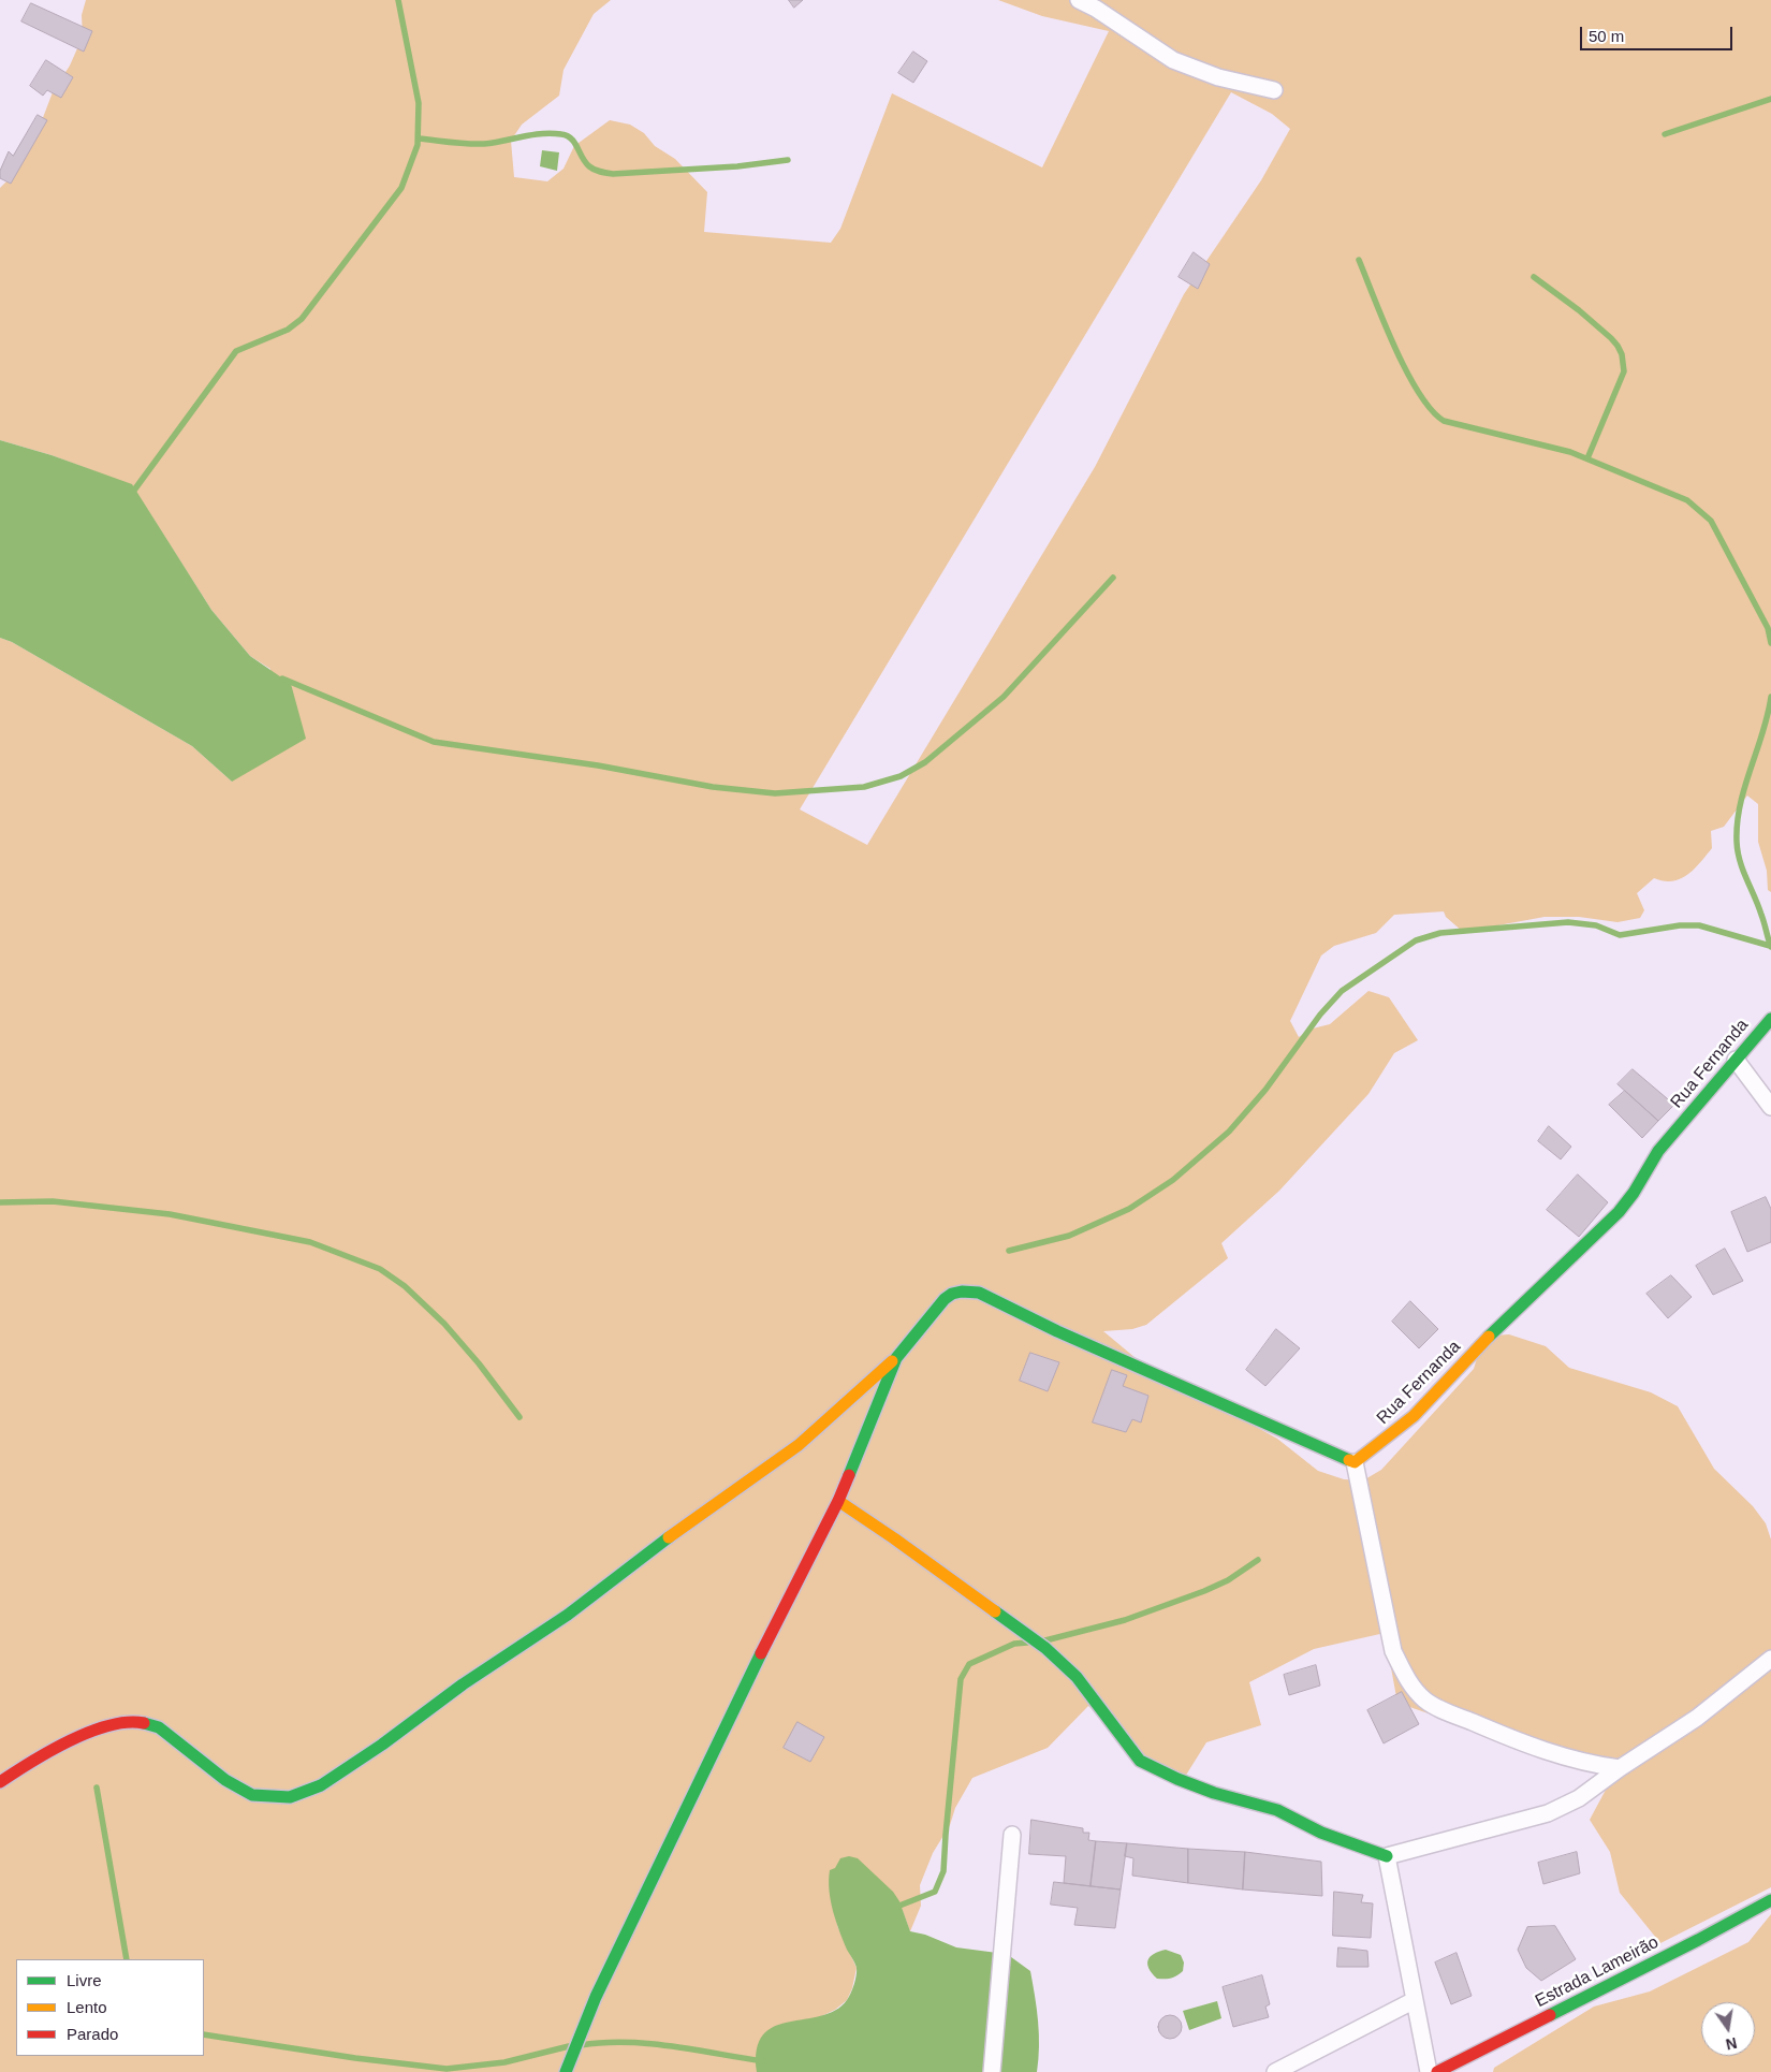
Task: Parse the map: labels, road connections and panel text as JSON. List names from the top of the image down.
{
  "streets": {
    "street": ["Rua Fernanda", "Estrada Lameirão"]
  },
  "legend": ["Livre", "Lento", "Parado"],
  "scale_bar": "50 m",
  "north": "bottom"
}
